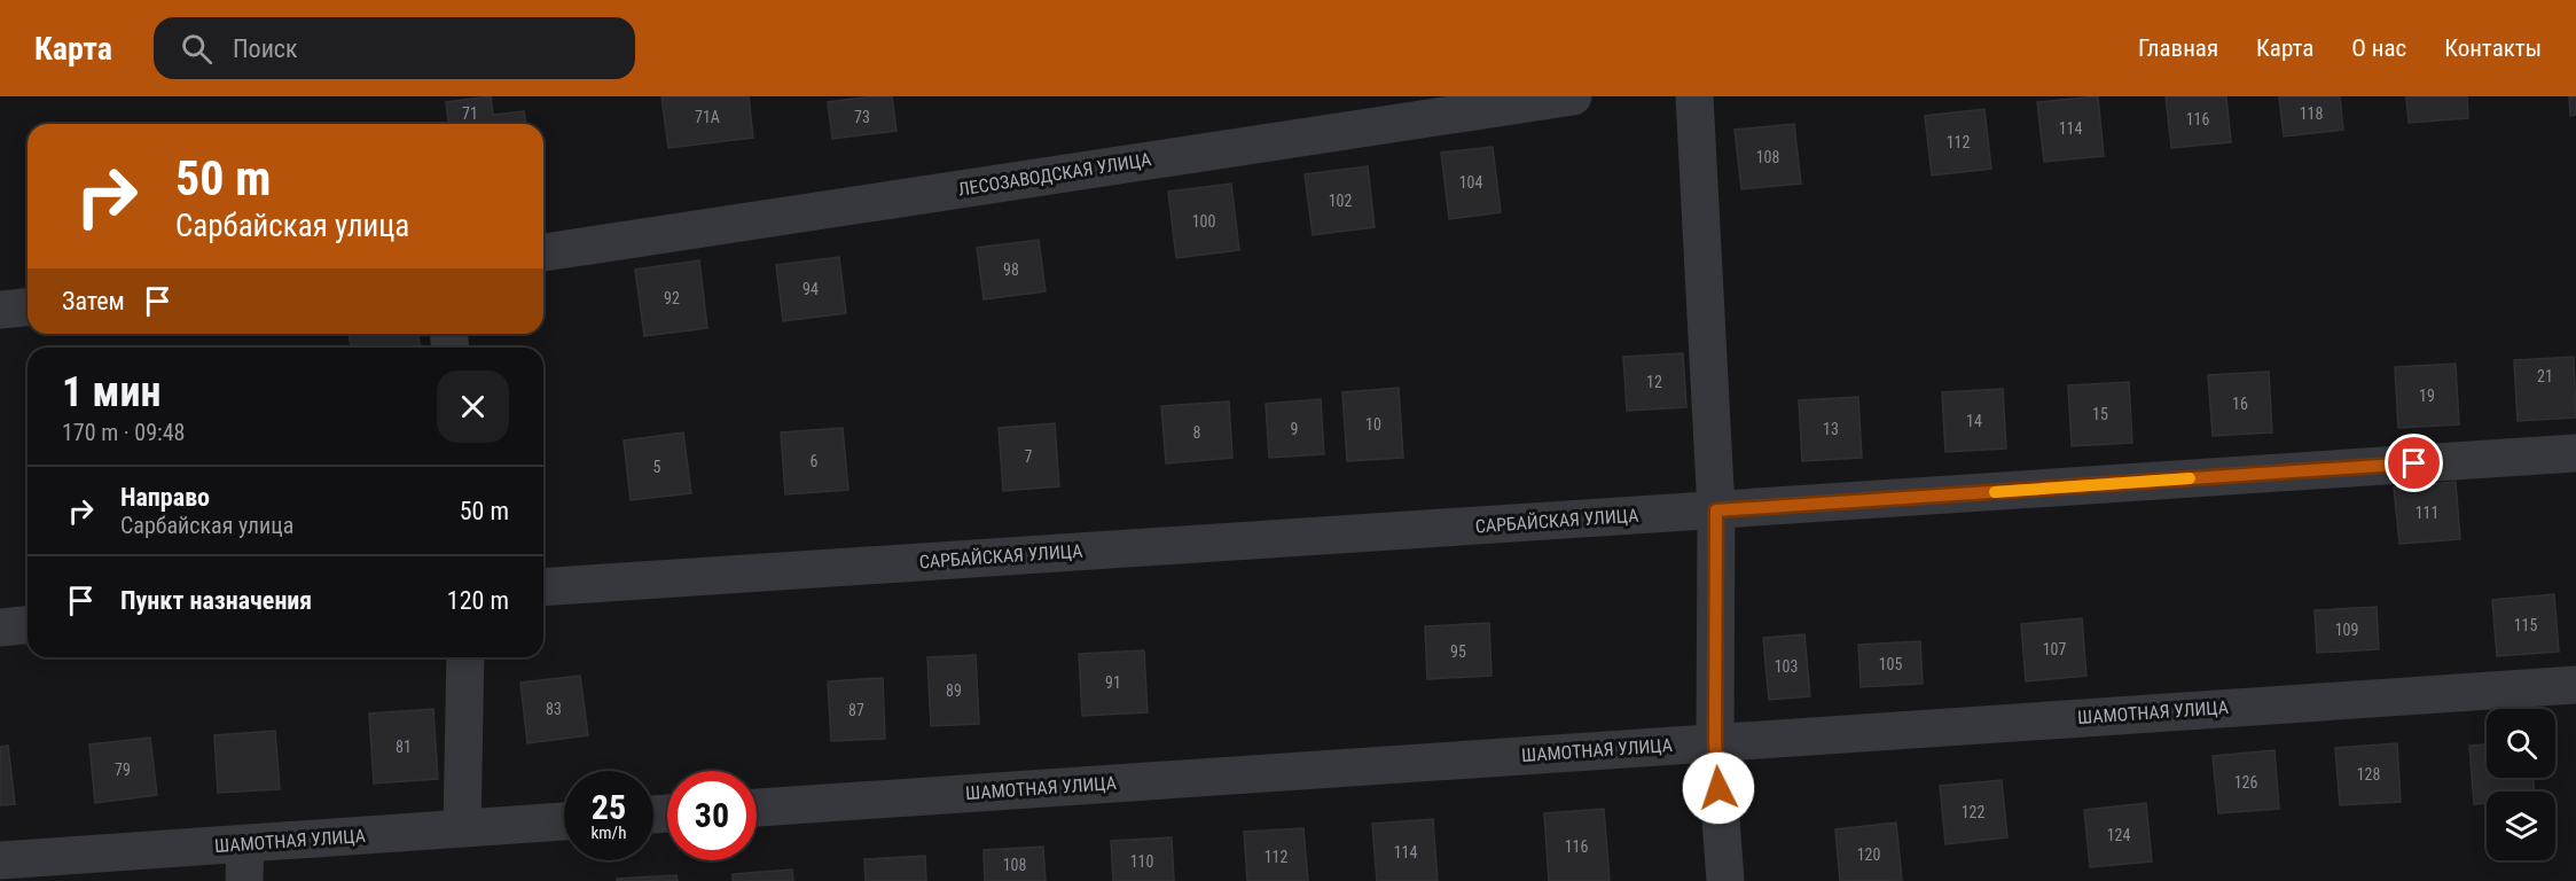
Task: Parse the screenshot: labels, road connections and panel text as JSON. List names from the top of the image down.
{
  "streets": {
    "street": ["ЛЕСОЗАВОДСКАЯ УЛИЦА", "САРБАЙСКАЯ УЛИЦА", "ШАМОТНАЯ УЛИЦА"]
  },
  "house_numbers": [
    "71",
    "118",
    "71А",
    "73",
    "116",
    "114",
    "112",
    "108",
    "104",
    "102",
    "100",
    "98",
    "94",
    "92",
    "21",
    "12",
    "19",
    "16",
    "15",
    "14",
    "10",
    "9",
    "13",
    "8",
    "7",
    "6",
    "5",
    "111",
    "115",
    "109",
    "107",
    "95",
    "105",
    "103",
    "91",
    "89",
    "83",
    "87",
    "81",
    "79",
    "128",
    "126",
    "122",
    "124",
    "116",
    "114",
    "120",
    "112",
    "110",
    "108"
  ],
  "page": {
    "header": "Карта",
    "search": "Поиск",
    "nav": [
      "Главная",
      "Карта",
      "О нас",
      "Контакты"
    ],
    "turn": ["50 m", "Сарбайская улица"],
    "then": "Затем",
    "heading": ["1 мин", "170 m · 09:48"],
    "list": [
      {
        "name": "Направо",
        "note": "Сарбайская улица",
        "value": "50 m"
      },
      {
        "name": "Пункт назначения",
        "value": "120 m"
      }
    ],
    "speed": "25 km/h",
    "limit": "30"
  }
}
